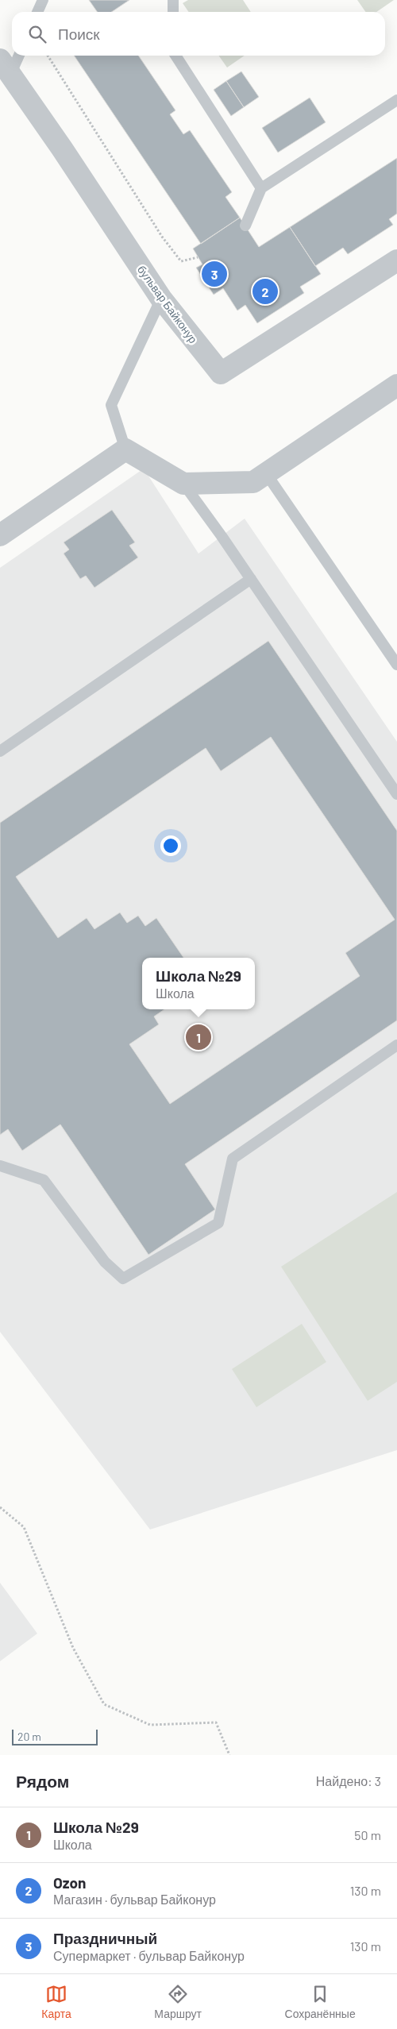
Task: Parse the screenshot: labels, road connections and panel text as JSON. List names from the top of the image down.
{
  "streets": {
    "street": ["бульвар Байконур"]
  },
  "scale_bar": "20 m",
  "page": {
    "search": "Поиск",
    "pins": ["3", "2", "1"],
    "popup": ["Школа №29", "Школа"],
    "scale": "20 m",
    "heading": ["Рядом", "Найдено: 3"],
    "list": [
      {
        "mark": "1",
        "name": "Школа №29",
        "note": "Школа",
        "value": "50 m"
      },
      {
        "mark": "2",
        "name": "Ozon",
        "note": "Магазин · бульвар Байконур",
        "value": "130 m"
      },
      {
        "mark": "3",
        "name": "Праздничный",
        "note": "Супермаркет · бульвар Байконур",
        "value": "130 m"
      }
    ],
    "nav": ["Карта", "Маршрут", "Сохранённые"]
  }
}
